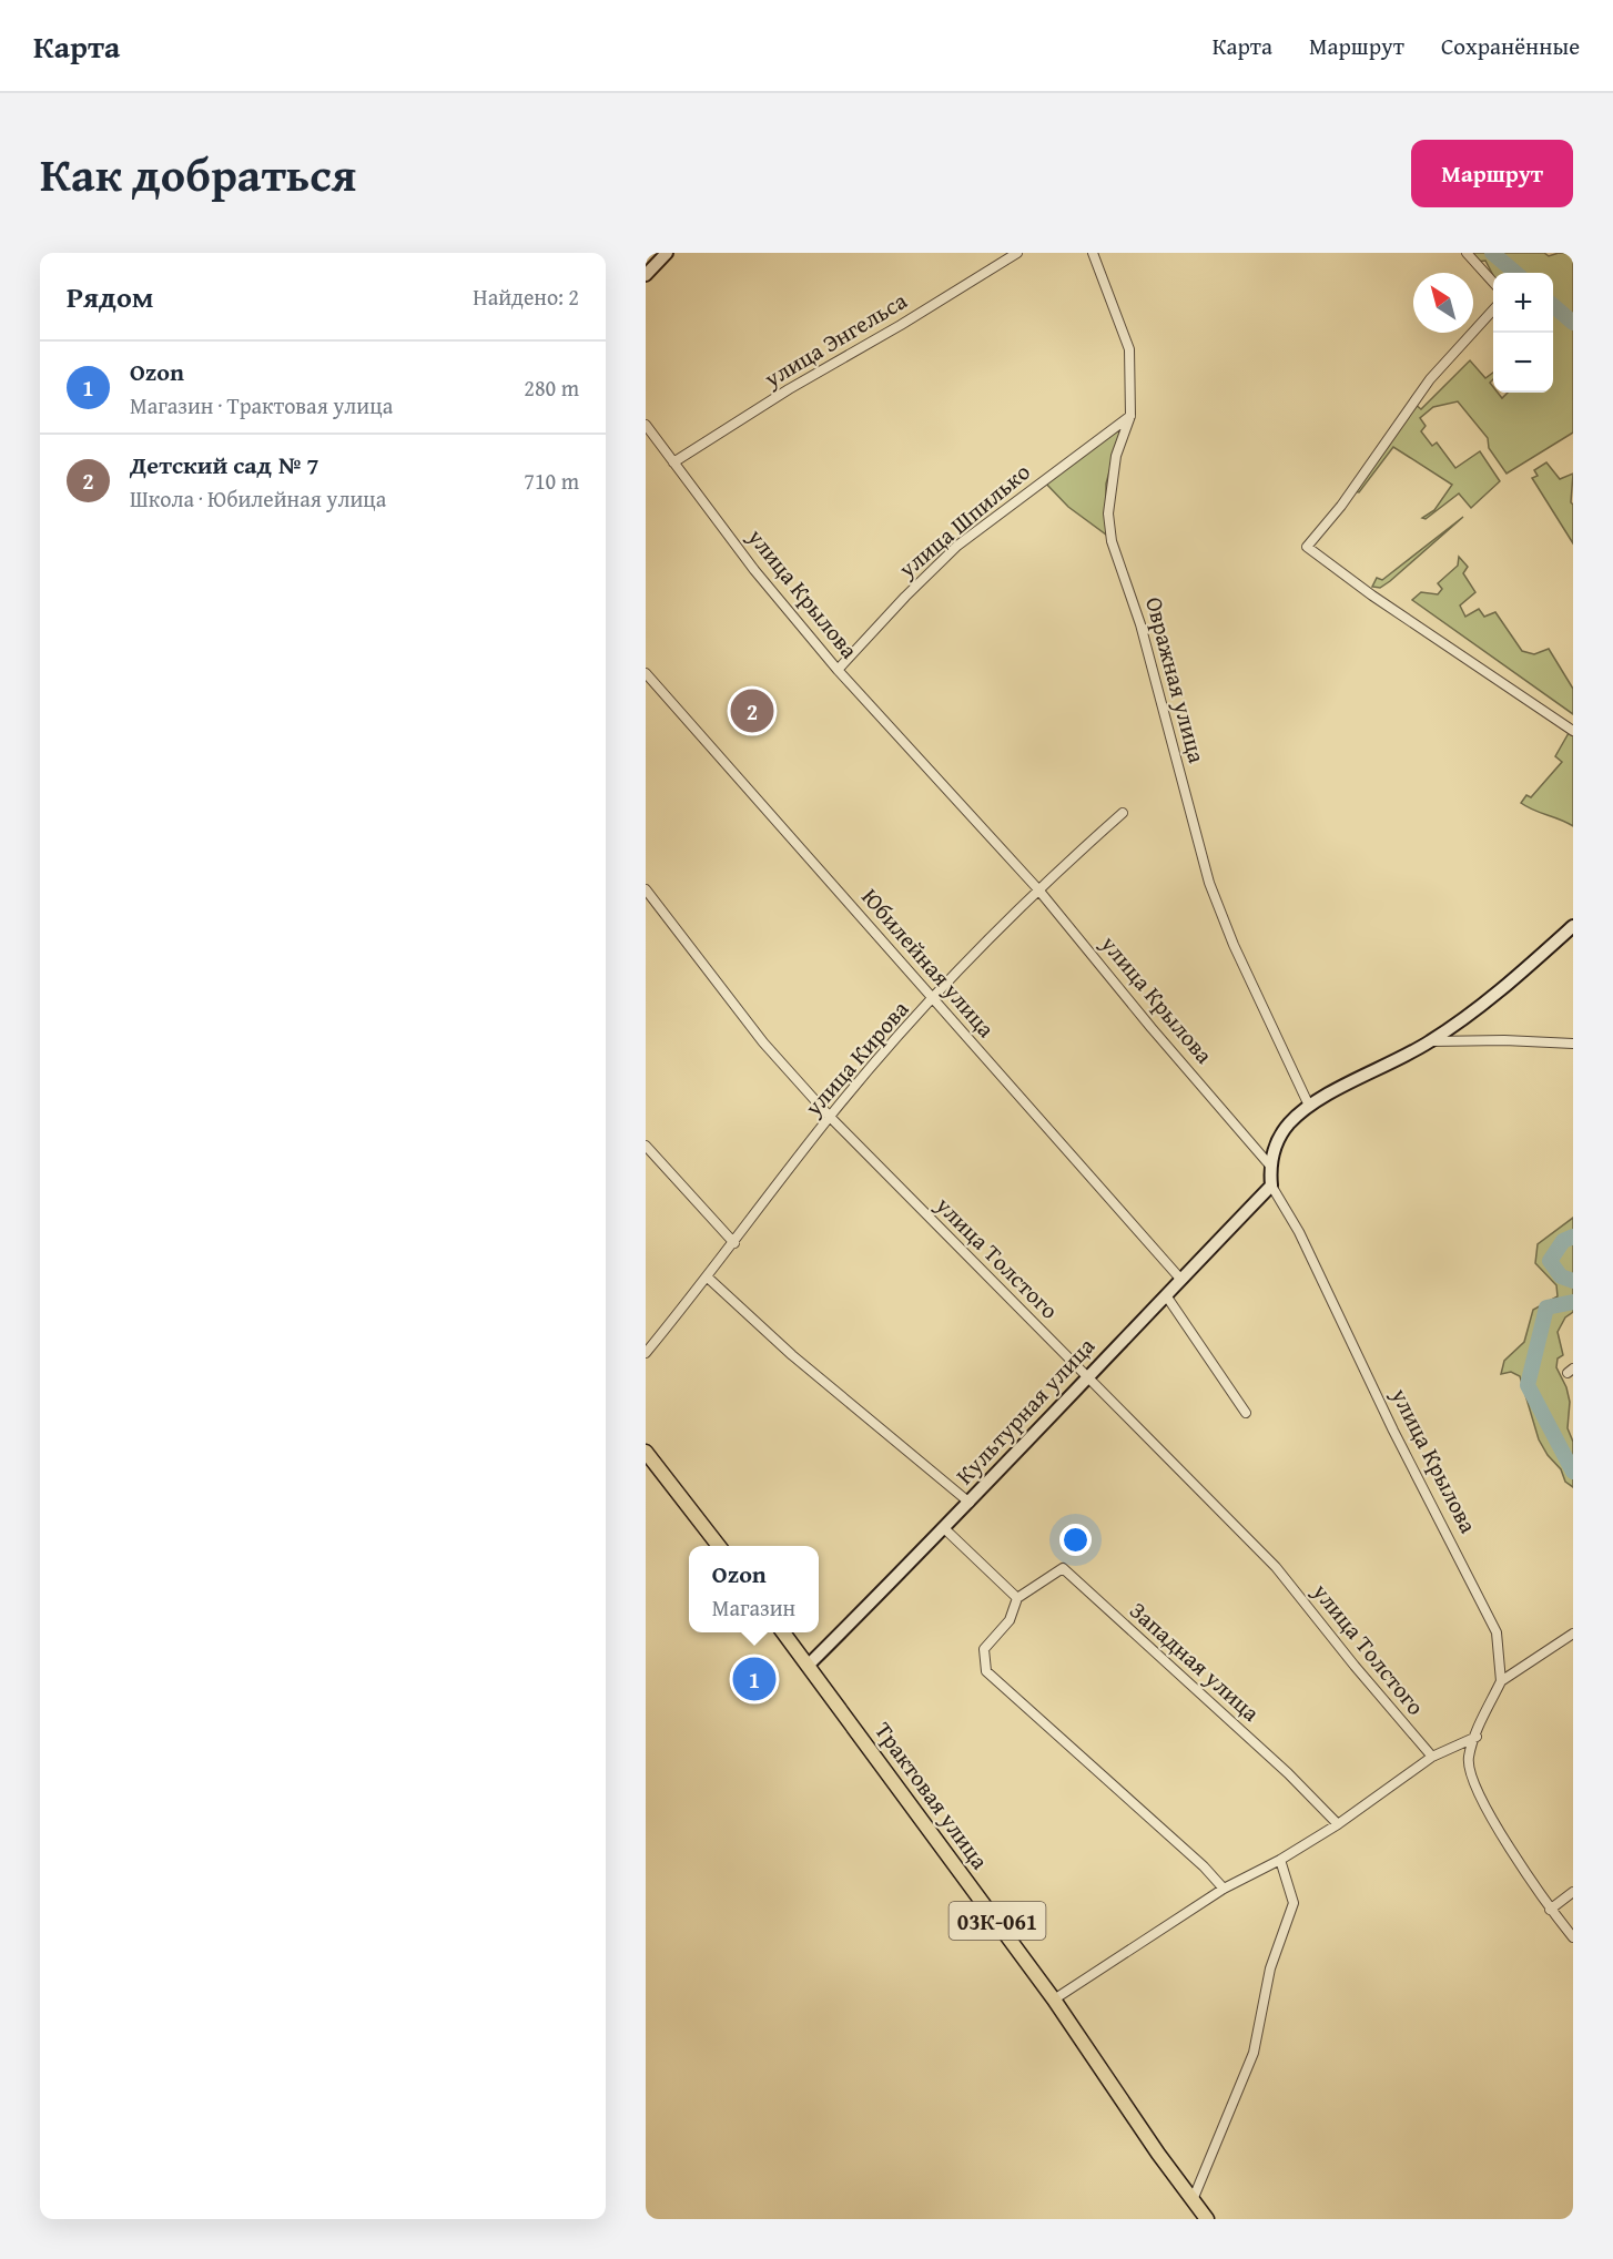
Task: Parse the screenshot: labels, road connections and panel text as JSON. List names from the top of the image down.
{
  "streets": {
    "main road": ["Трактовая улица", "03К-061"],
    "street": [
      "улица Энгельса",
      "улица Шпилько",
      "улица Крылова",
      "Овражная улица",
      "Юбилейная улица",
      "улица Кирова",
      "улица Толстого",
      "Культурная улица",
      "Западная улица"
    ]
  },
  "crossings": [
    ["улица Энгельса", "улица Крылова"],
    ["улица Шпилько", "улица Крылова"],
    ["улица Шпилько", "Овражная улица"],
    ["улица Крылова", "улица Кирова"],
    ["улица Крылова", "Культурная улица"],
    ["Юбилейная улица", "улица Кирова"],
    ["Юбилейная улица", "Культурная улица"],
    ["улица Кирова", "улица Толстого"],
    ["улица Толстого", "Культурная улица"],
    ["Культурная улица", "Трактовая улица"]
  ],
  "north": "top left",
  "page": {
    "header": "Карта",
    "nav": ["Карта", "Маршрут", "Сохранённые"],
    "title": "Как добраться",
    "buttons": "Маршрут",
    "heading": ["Рядом", "Найдено: 2"],
    "map_buttons": ["+", "−"],
    "list": [
      {
        "mark": "1",
        "name": "Ozon",
        "note": "Магазин · Трактовая улица",
        "value": "280 m"
      },
      {
        "mark": "2",
        "name": "Детский сад № 7",
        "note": "Школа · Юбилейная улица",
        "value": "710 m"
      }
    ],
    "pins": ["2", "1"],
    "popup": ["Ozon", "Магазин"]
  }
}
